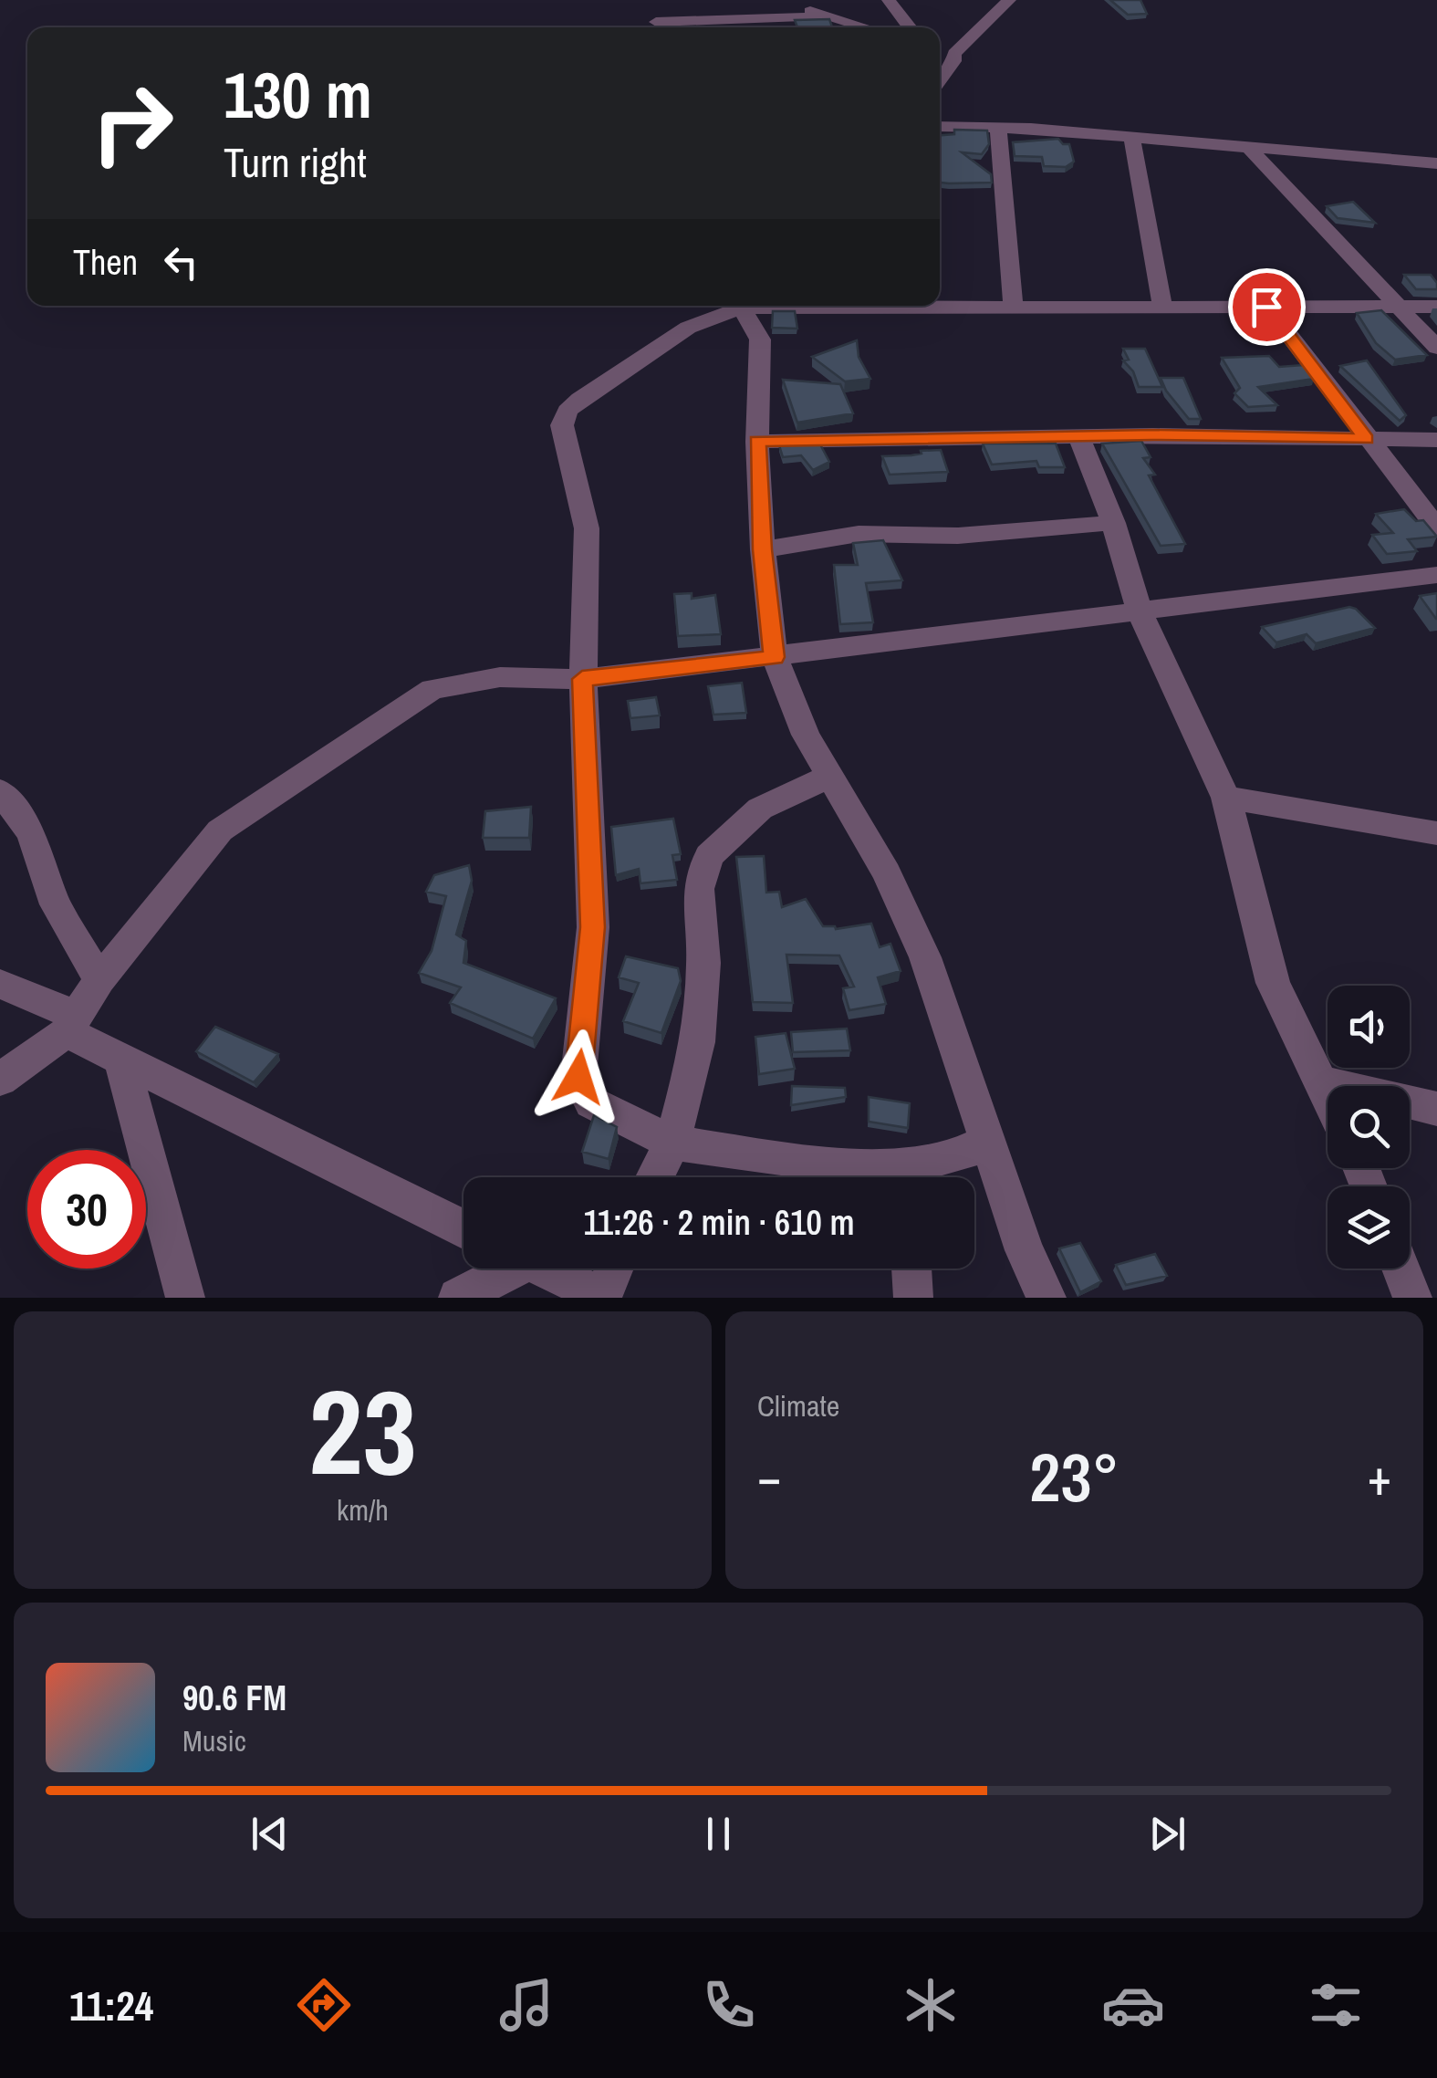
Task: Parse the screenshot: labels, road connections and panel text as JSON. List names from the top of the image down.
{
  "page": {
    "turn": ["130 m", "Turn right"],
    "then": "Then",
    "limit": "30",
    "trip": "11:26 · 2 min · 610 m",
    "tile": [
      ["23", "km/h"],
      "Climate"
    ],
    "heat": ["−", "23°", "+"],
    "song": ["90.6 FM", "Music"],
    "tabs": "11:24"
  }
}
